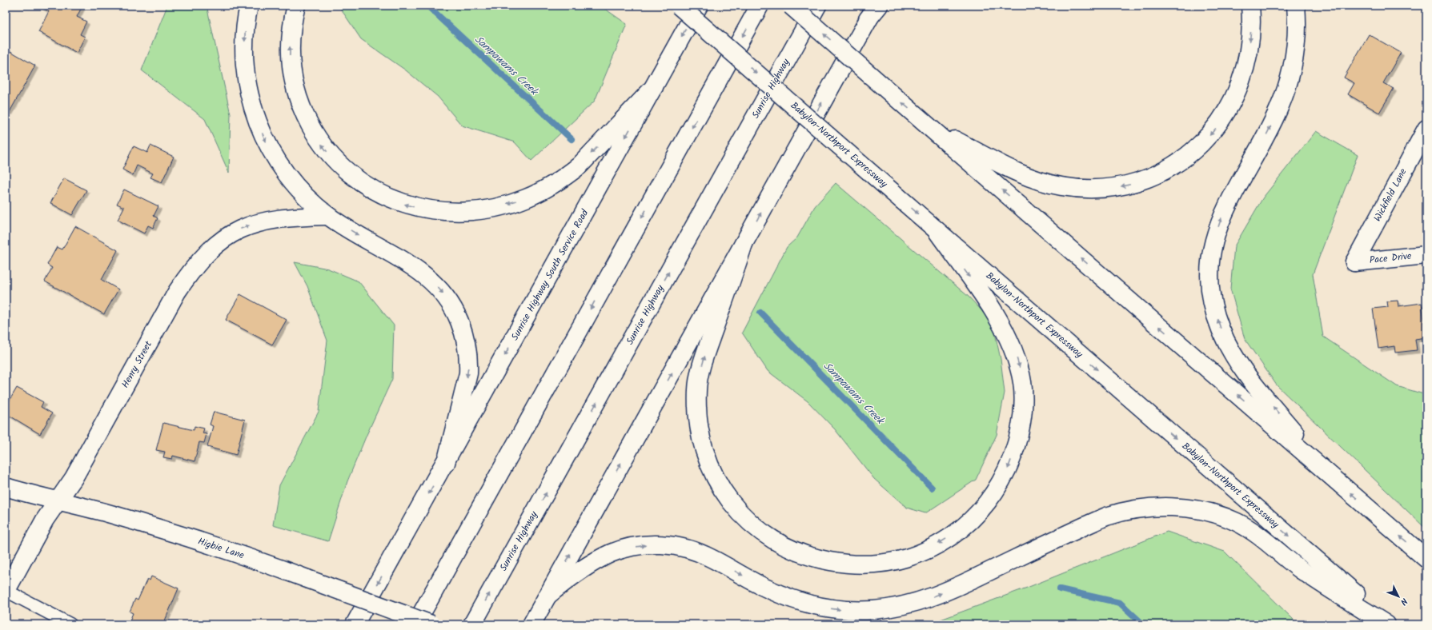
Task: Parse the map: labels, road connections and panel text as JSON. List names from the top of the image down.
{
  "streets": {
    "main road": [
      "Sunrise Highway",
      "Babylon-Northport Expressway",
      "Wickfield Lane",
      "Pace Drive",
      "Sunrise Highway South Service Road",
      "Henry Street",
      "Higbie Lane"
    ]
  },
  "crossings": [
    ["Wickfield Lane", "Pace Drive"],
    ["Henry Street", "Higbie Lane"]
  ],
  "one_way": ["Henry Street"],
  "water": ["Sampawams Creek"],
  "north": "bottom right"
}
